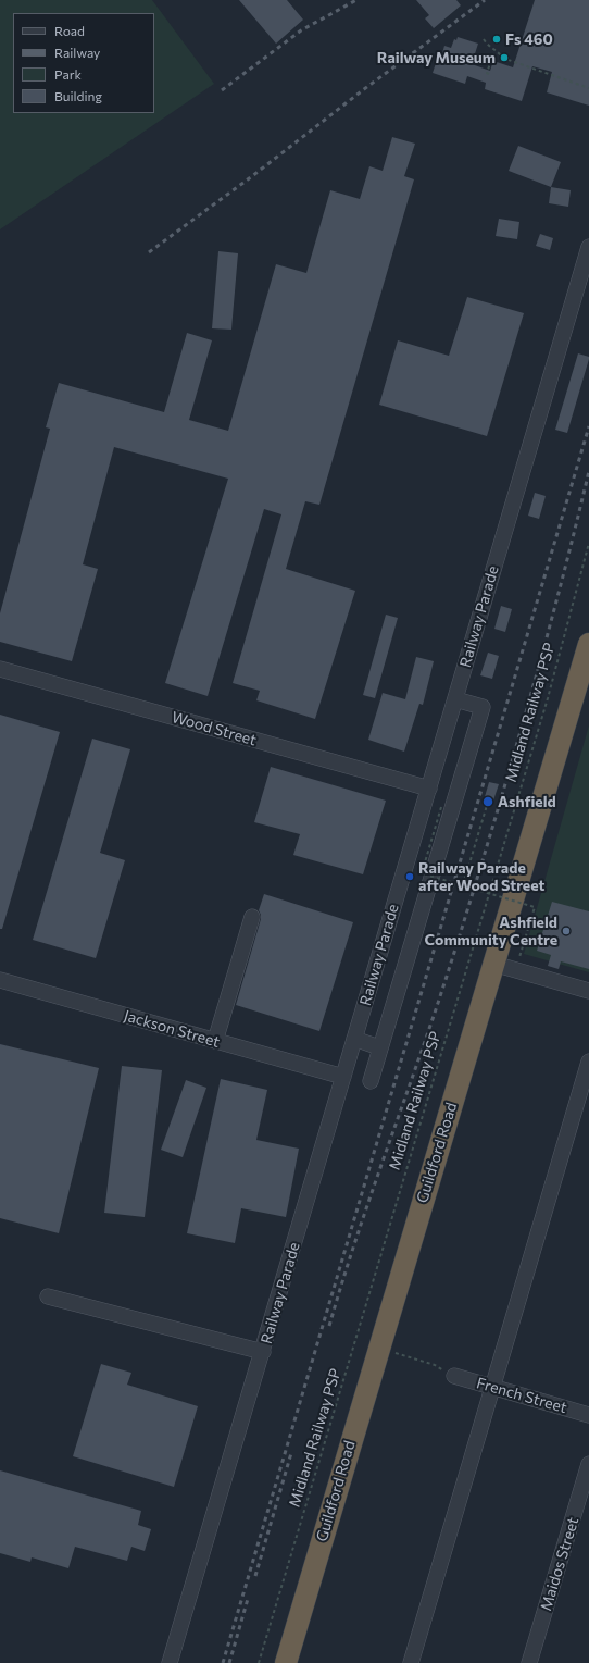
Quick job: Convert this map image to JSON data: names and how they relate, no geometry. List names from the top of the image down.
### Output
{
  "streets": {
    "highway": ["Guildford Road"],
    "street": [
      "Railway Parade",
      "Wood Street",
      "Jackson Street",
      "French Street",
      "Maidos Street"
    ],
    "path": ["Midland Railway PSP"]
  },
  "crossings": [
    ["Railway Parade", "Wood Street"],
    ["Railway Parade", "Jackson Street"]
  ],
  "places": [
    "Fs 460",
    "Railway Museum",
    "Ashfield",
    "Railway Parade after Wood Street",
    "Ashfield Community Centre"
  ],
  "legend": [
    "Road",
    "Railway",
    "Park",
    "Building"
  ]
}
